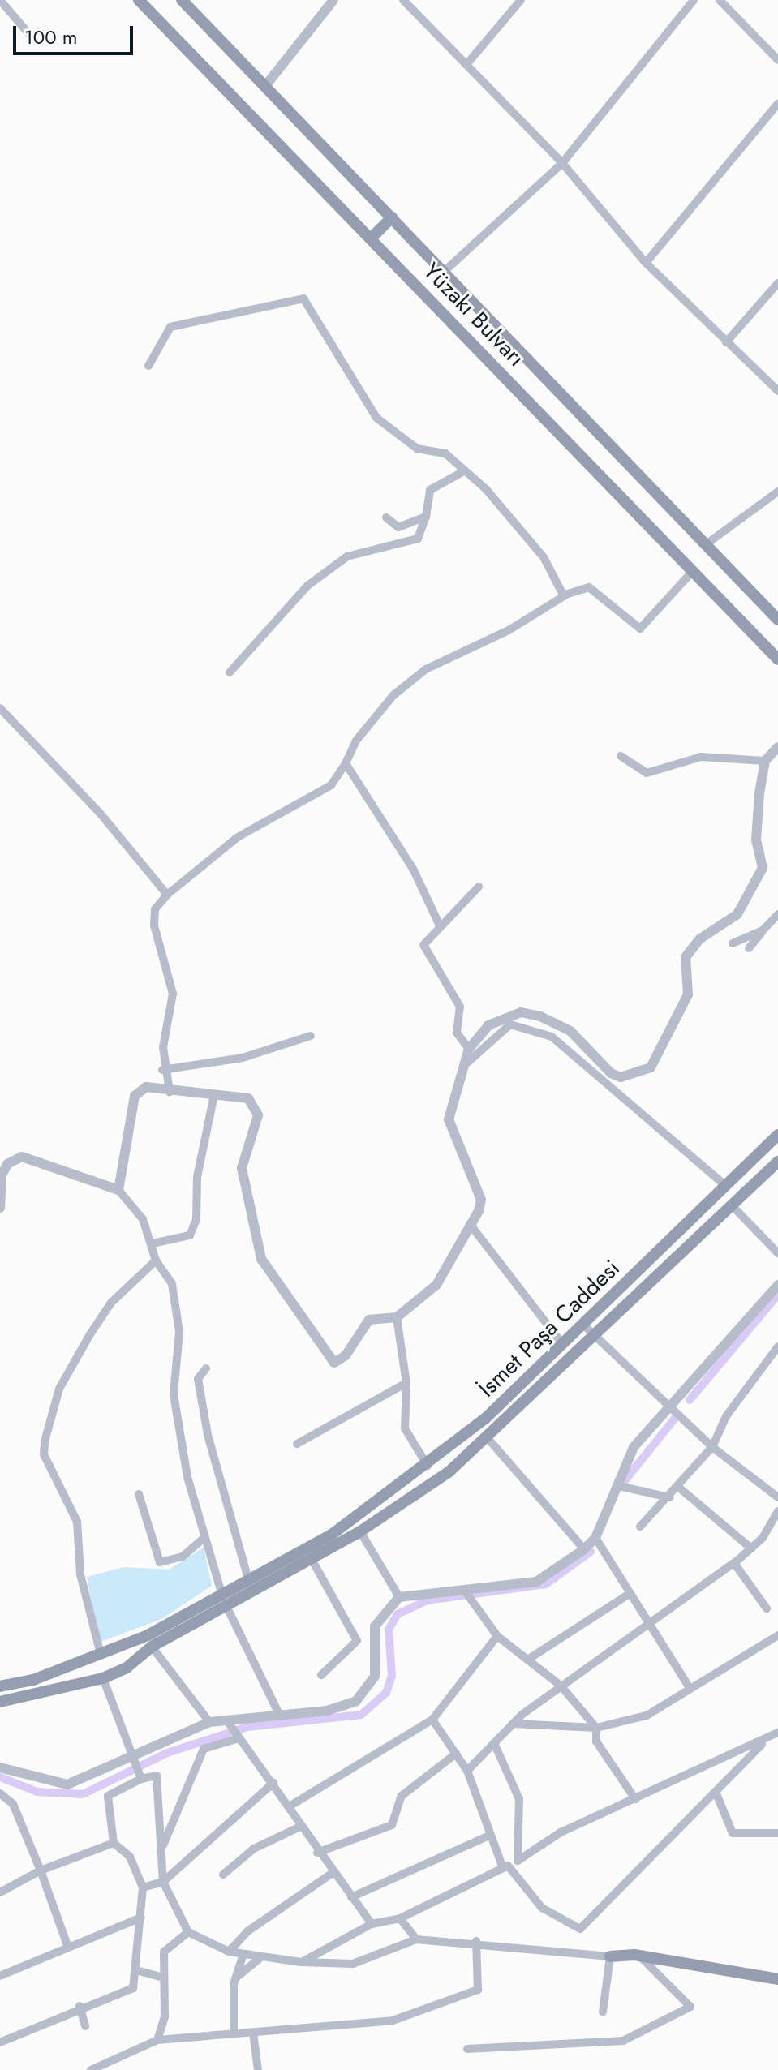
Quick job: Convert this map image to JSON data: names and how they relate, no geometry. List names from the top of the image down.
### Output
{
  "streets": {
    "main road": ["Yüzakı Bulvarı", "İsmet Paşa Caddesi"]
  },
  "scale_bar": "100 m"
}
